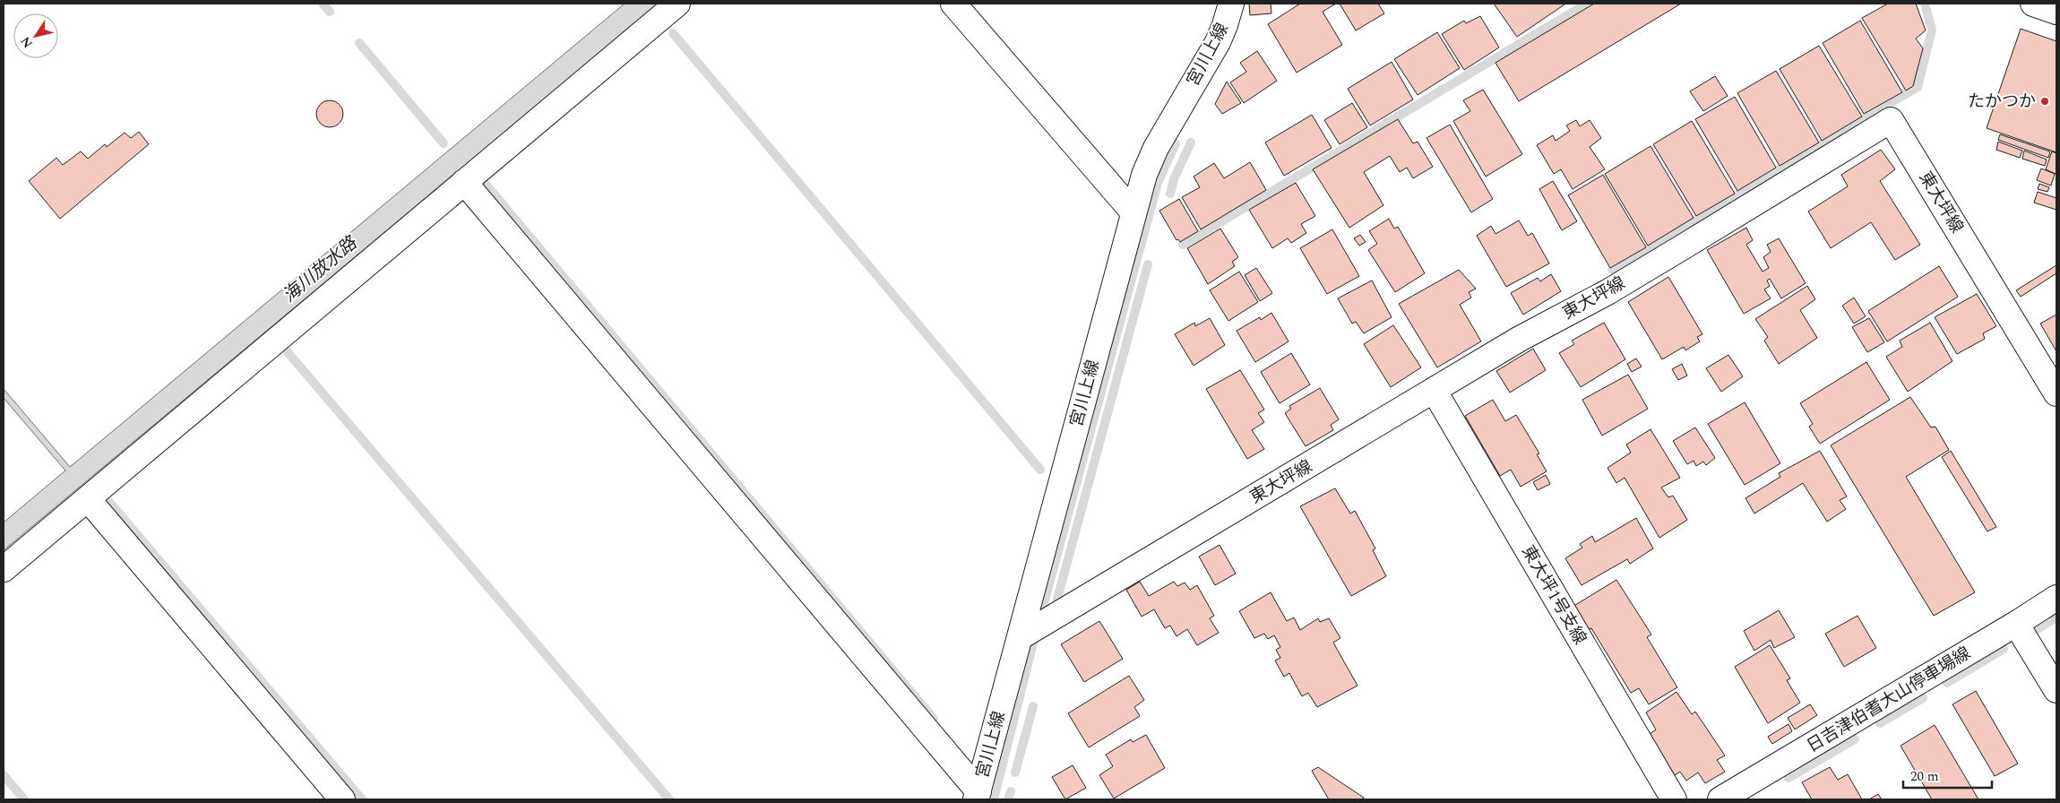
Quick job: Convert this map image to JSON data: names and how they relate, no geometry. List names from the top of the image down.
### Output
{
  "streets": {
    "main road": [
      "宮川上線",
      "東大坪線",
      "東大坪1号支線",
      "日吉津伯耆大山停車場線"
    ]
  },
  "crossings": [
    ["宮川上線", "東大坪線"],
    ["東大坪線", "東大坪1号支線"]
  ],
  "water": ["海川放水路"],
  "places": ["たかつか"],
  "scale_bar": "20 m",
  "north": "bottom left"
}
